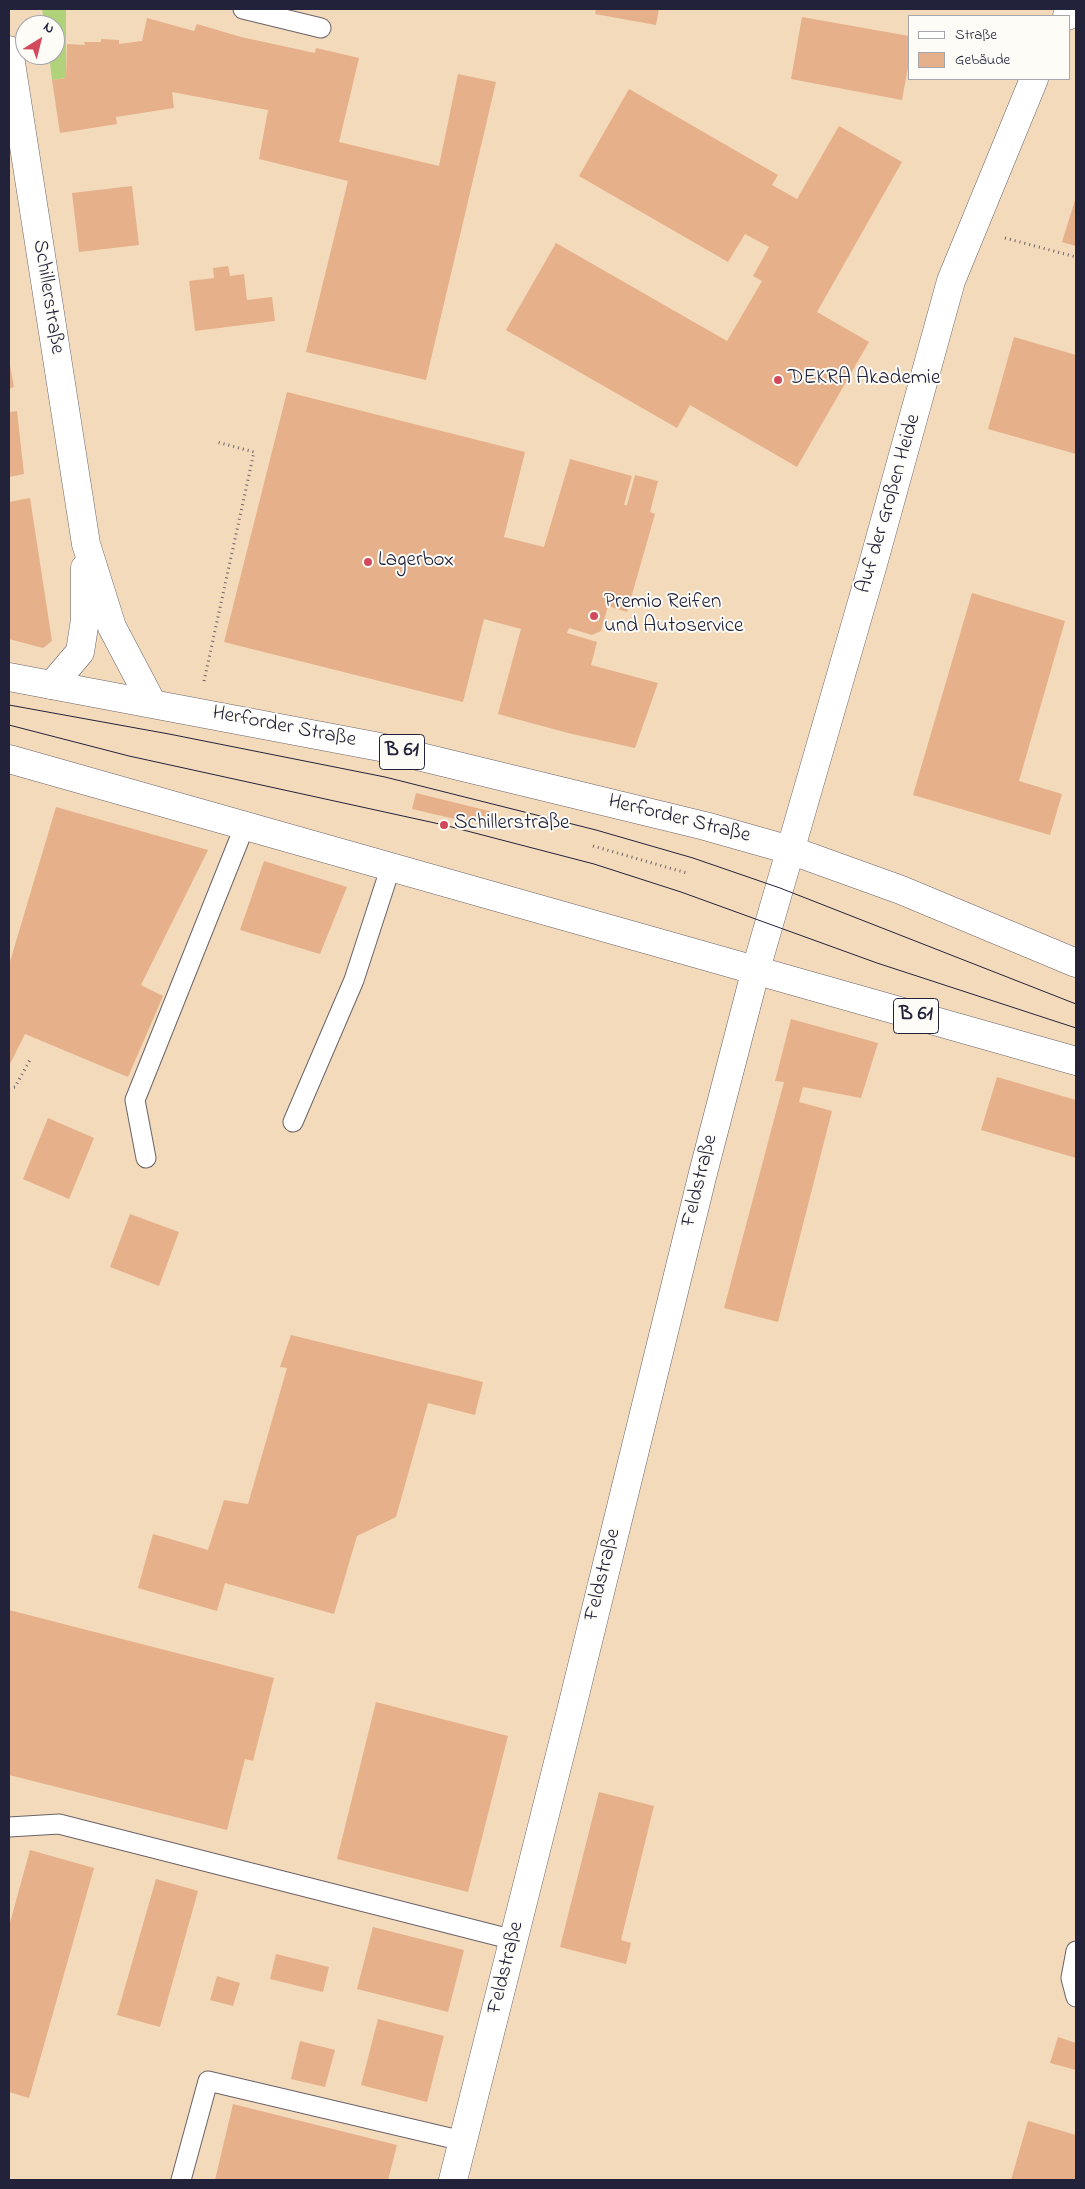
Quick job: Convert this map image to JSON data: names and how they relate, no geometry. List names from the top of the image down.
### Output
{
  "streets": {
    "street": [
      "Schillerstraße",
      "Auf der Großen Heide",
      "Herforder Straße",
      "B 61",
      "Feldstraße"
    ]
  },
  "crossings": [
    ["Schillerstraße", "Herforder Straße"],
    ["Auf der Großen Heide", "Herforder Straße"],
    ["B 61", "Feldstraße"]
  ],
  "places": [
    "DEKRA Akademie",
    "Lagerbox",
    "Premio Reifen und Autoservice",
    "Schillerstraße"
  ],
  "legend": ["Straße", "Gebäude"],
  "north": "top right"
}
